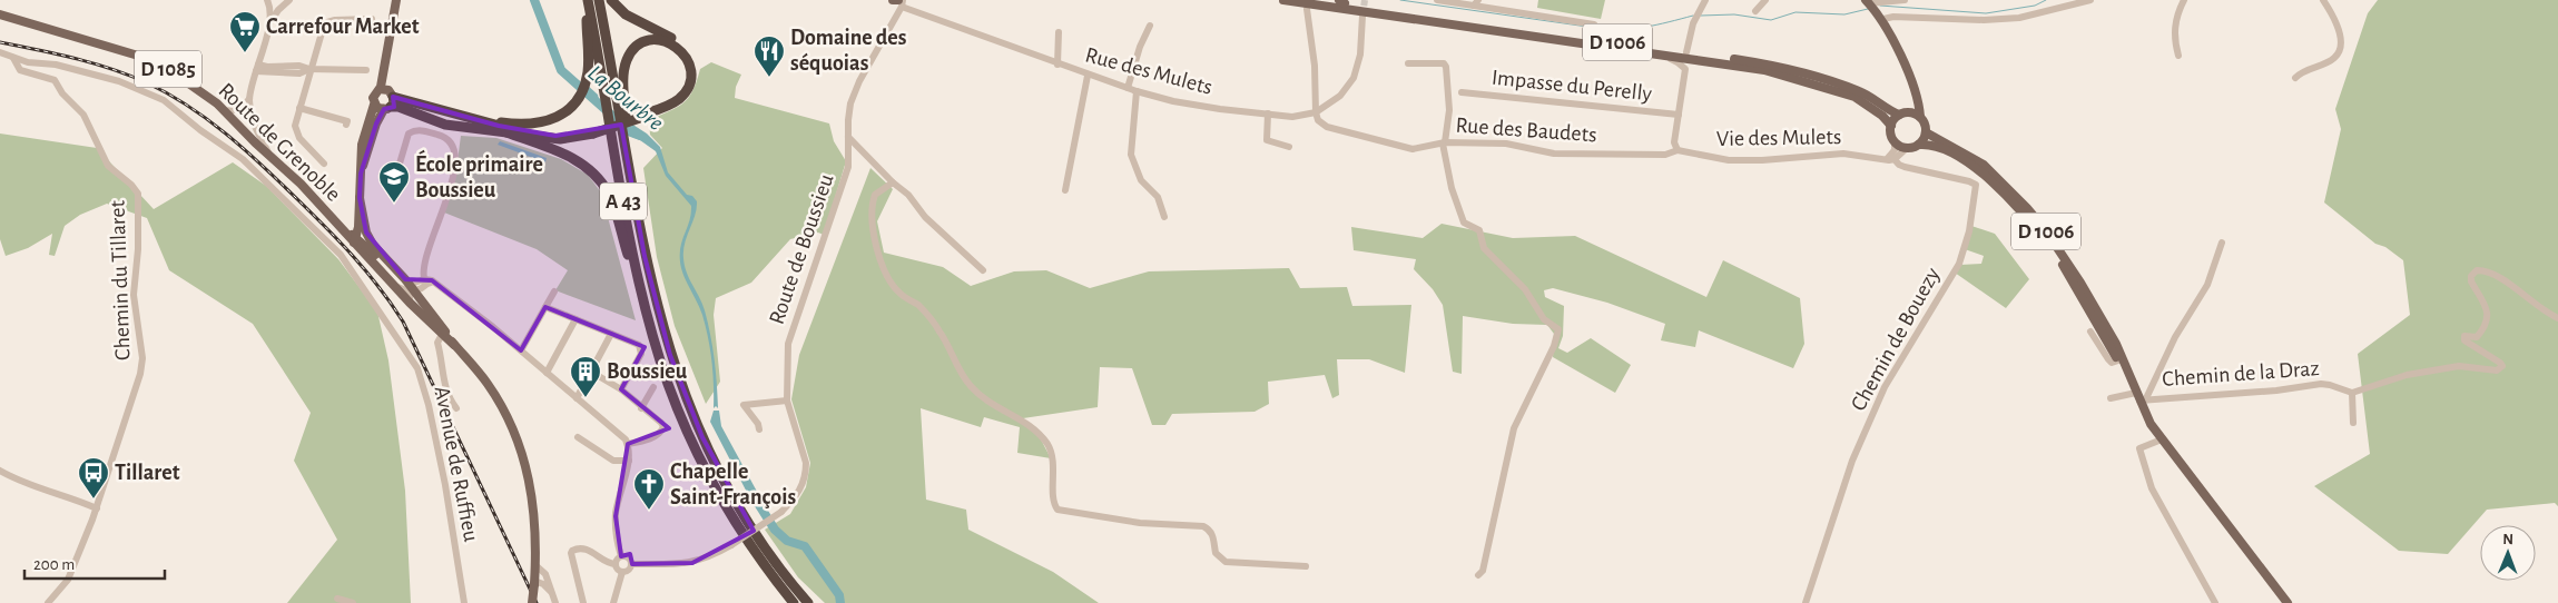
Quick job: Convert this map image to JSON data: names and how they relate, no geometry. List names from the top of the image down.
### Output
{
  "streets": {
    "highway": ["A 43"],
    "main road": ["D 1006", "D 1085", "Route de Grenoble"],
    "street": [
      "Rue des Mulets",
      "Impasse du Perelly",
      "Rue des Baudets",
      "Vie des Mulets",
      "Route de Boussieu",
      "Chemin du Tillaret",
      "Chemin de Bouezy",
      "Chemin de la Draz",
      "Avenue de Ruffieu"
    ]
  },
  "crossings": [
    ["D 1006", "Chemin de la Draz"],
    ["D 1085", "Route de Grenoble"],
    ["Rue des Mulets", "Rue des Baudets"],
    ["Rue des Mulets", "Route de Boussieu"],
    ["Rue des Baudets", "Vie des Mulets"],
    ["Vie des Mulets", "Chemin de Bouezy"],
    ["Chemin du Tillaret", "Avenue de Ruffieu"]
  ],
  "water": ["La Bourbre"],
  "places": {
    "supermarket": ["Carrefour Market"],
    "restaurant": ["Domaine des séquoias"],
    "school or university": ["École primaire Boussieu"],
    "building": ["Boussieu"],
    "bus stop": ["Tillaret"],
    "church": ["Chapelle Saint-François"]
  },
  "scale_bar": "200 m",
  "north": "top"
}
